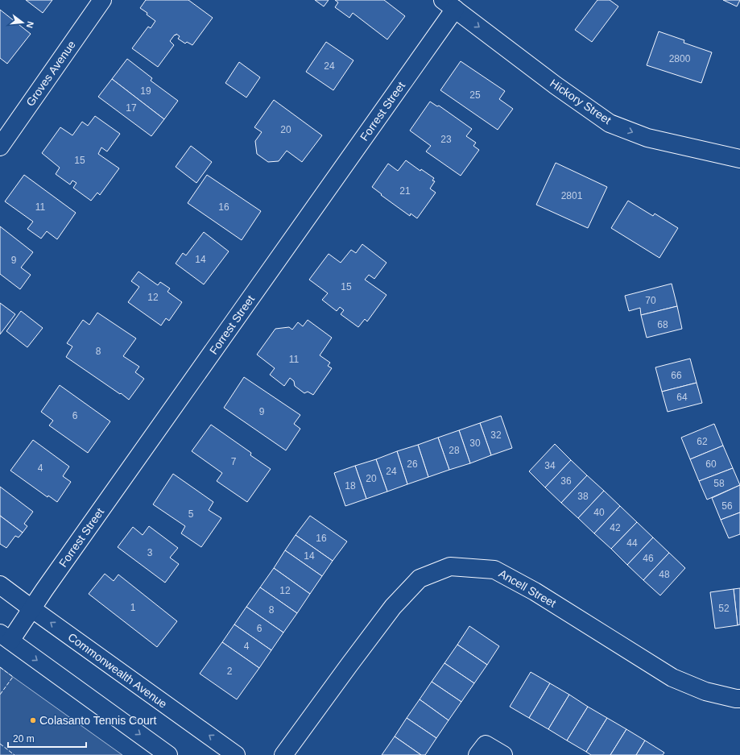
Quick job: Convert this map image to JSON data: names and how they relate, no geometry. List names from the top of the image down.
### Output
{
  "streets": {
    "street": [
      "Groves Avenue",
      "Hickory Street",
      "Forrest Street",
      "Ancell Street",
      "Commonwealth Avenue"
    ]
  },
  "crossings": [
    ["Hickory Street", "Forrest Street"],
    ["Forrest Street", "Commonwealth Avenue"]
  ],
  "one_way": ["Hickory Street"],
  "places": ["Colasanto Tennis Court"],
  "house_numbers": [
    "2800",
    "24",
    "19",
    "25",
    "17",
    "20",
    "23",
    "15",
    "21",
    "2801",
    "11",
    "16",
    "14",
    "9",
    "15",
    "12",
    "70",
    "68",
    "8",
    "11",
    "66",
    "64",
    "9",
    "6",
    "32",
    "62",
    "30",
    "28",
    "7",
    "26",
    "60",
    "34",
    "4",
    "24",
    "20",
    "36",
    "58",
    "18",
    "38",
    "56",
    "40",
    "5",
    "42",
    "16",
    "44",
    "3",
    "14",
    "46",
    "48",
    "12",
    "1",
    "52",
    "8",
    "6",
    "4",
    "2"
  ],
  "scale_bar": "20 m",
  "north": "right"
}
